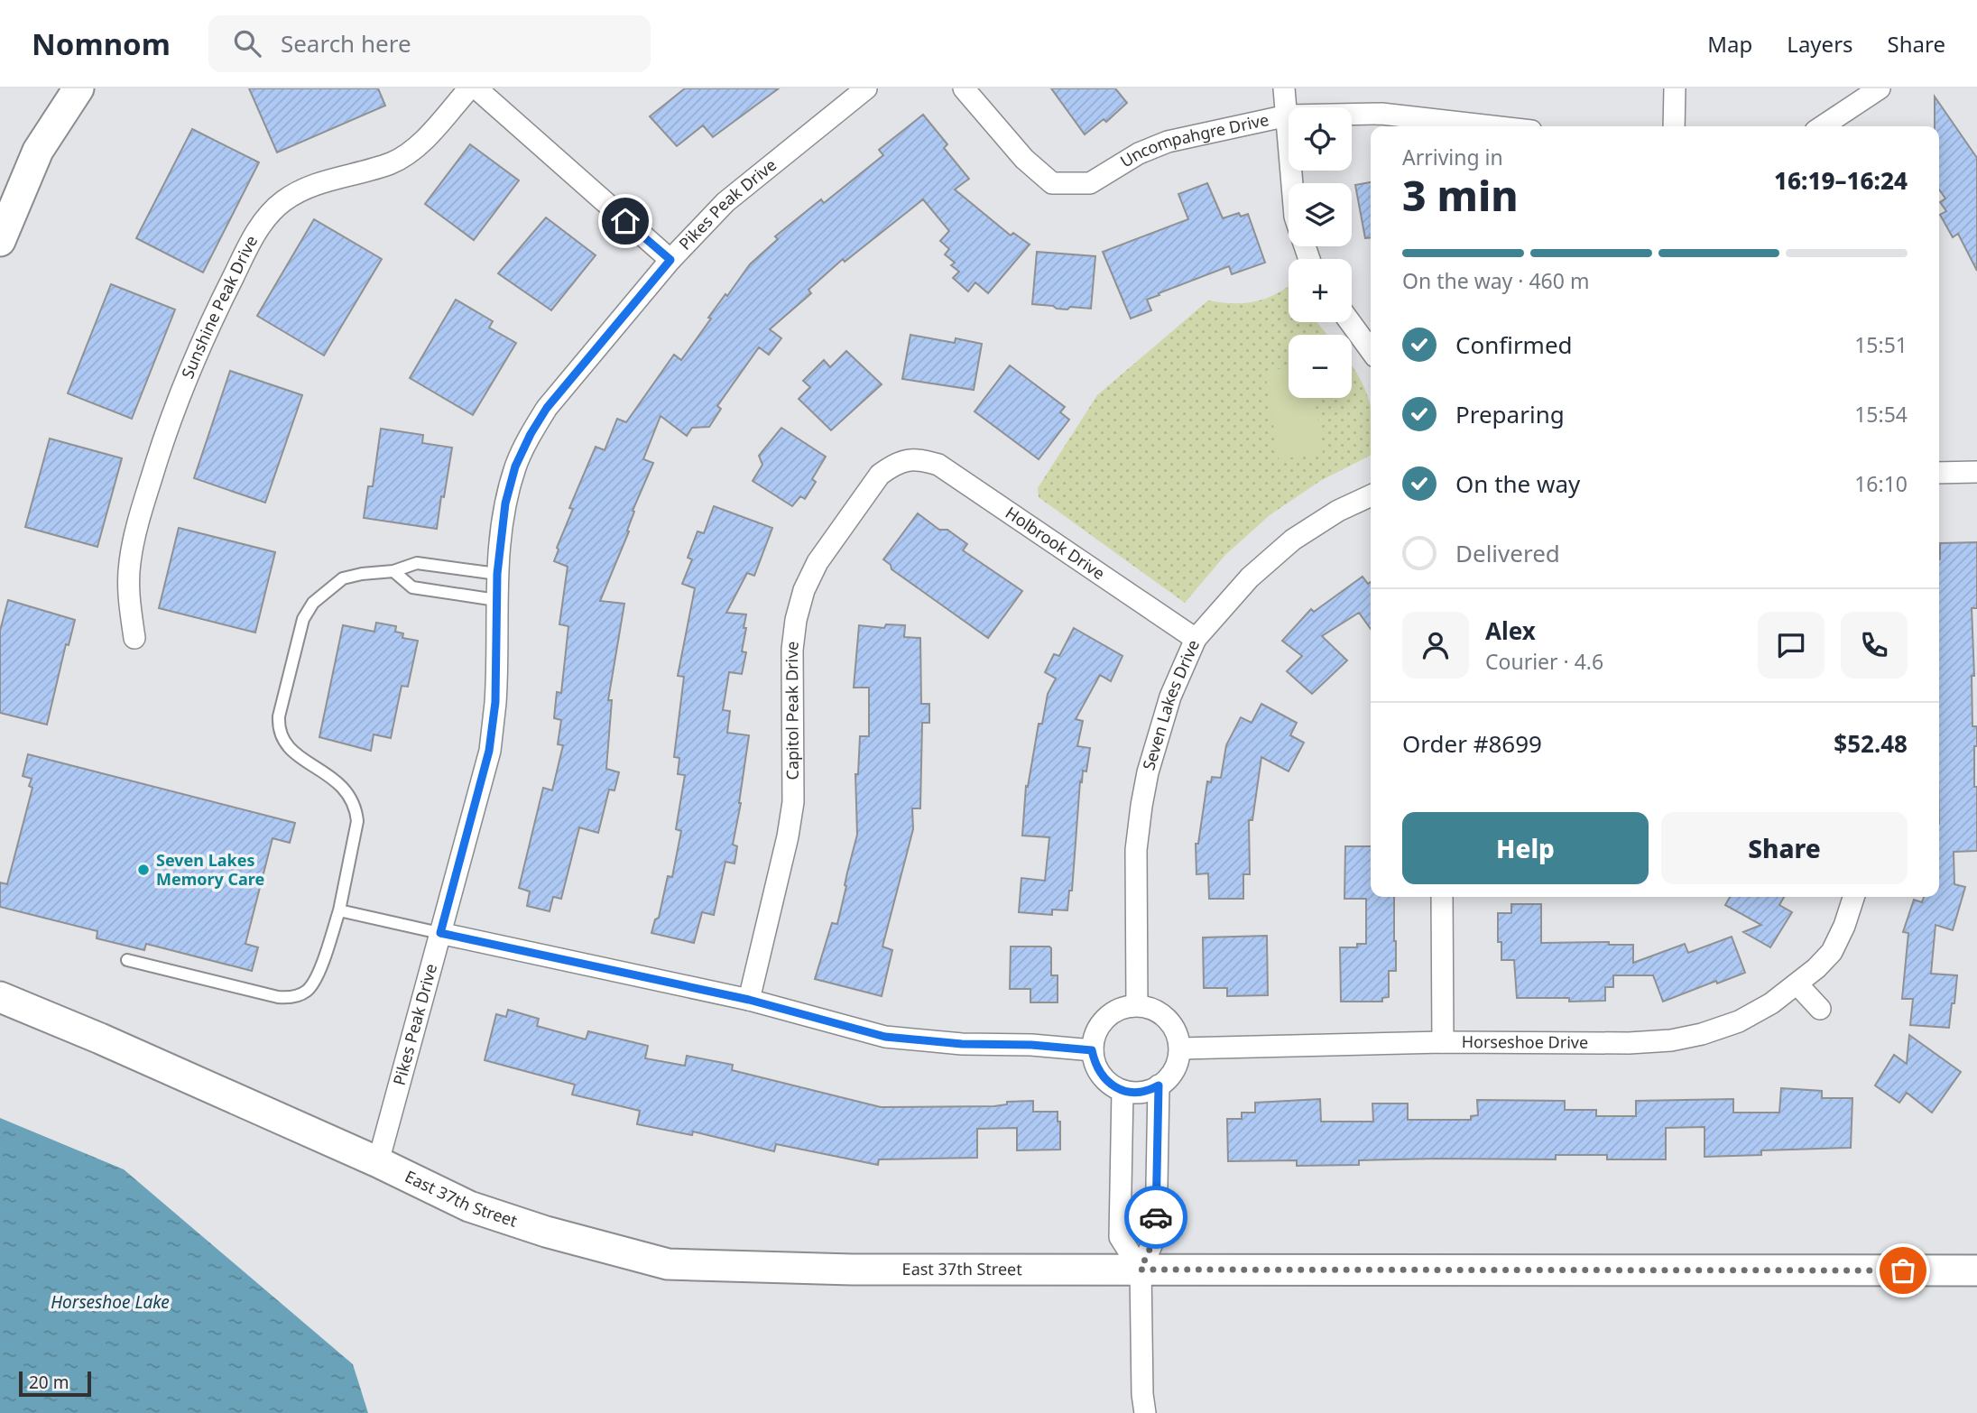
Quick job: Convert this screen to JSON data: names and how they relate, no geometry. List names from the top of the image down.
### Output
{
  "streets": {
    "main road": ["East 37th Street"],
    "street": [
      "Uncompahgre Drive",
      "Pikes Peak Drive",
      "Sunshine Peak Drive",
      "Holbrook Drive",
      "Seven Lakes Drive",
      "Capitol Peak Drive",
      "Horseshoe Drive"
    ]
  },
  "crossings": [
    ["Pikes Peak Drive", "East 37th Street"],
    ["Holbrook Drive", "Seven Lakes Drive"],
    ["Holbrook Drive", "Capitol Peak Drive"],
    ["Seven Lakes Drive", "Horseshoe Drive"]
  ],
  "water": ["Horseshoe Lake"],
  "places": ["Seven Lakes Memory Care"],
  "scale_bar": "20 m",
  "page": {
    "header": "Nomnom",
    "search": "Search here",
    "nav": ["Map", "Layers", "Share"],
    "map_buttons": ["+", "−"],
    "heading": ["3 min", "Arriving in", "16:19–16:24"],
    "panel": [
      "Alex",
      "Courier · 4.6",
      "Order #8699",
      "$52.48"
    ],
    "bar": "On the way · 460 m",
    "list": [
      ["Confirmed", "15:51"],
      ["Preparing", "15:54"],
      ["On the way", "16:10"],
      "Delivered"
    ],
    "buttons": ["Help", "Share"],
    "scale": "20 m"
  }
}
